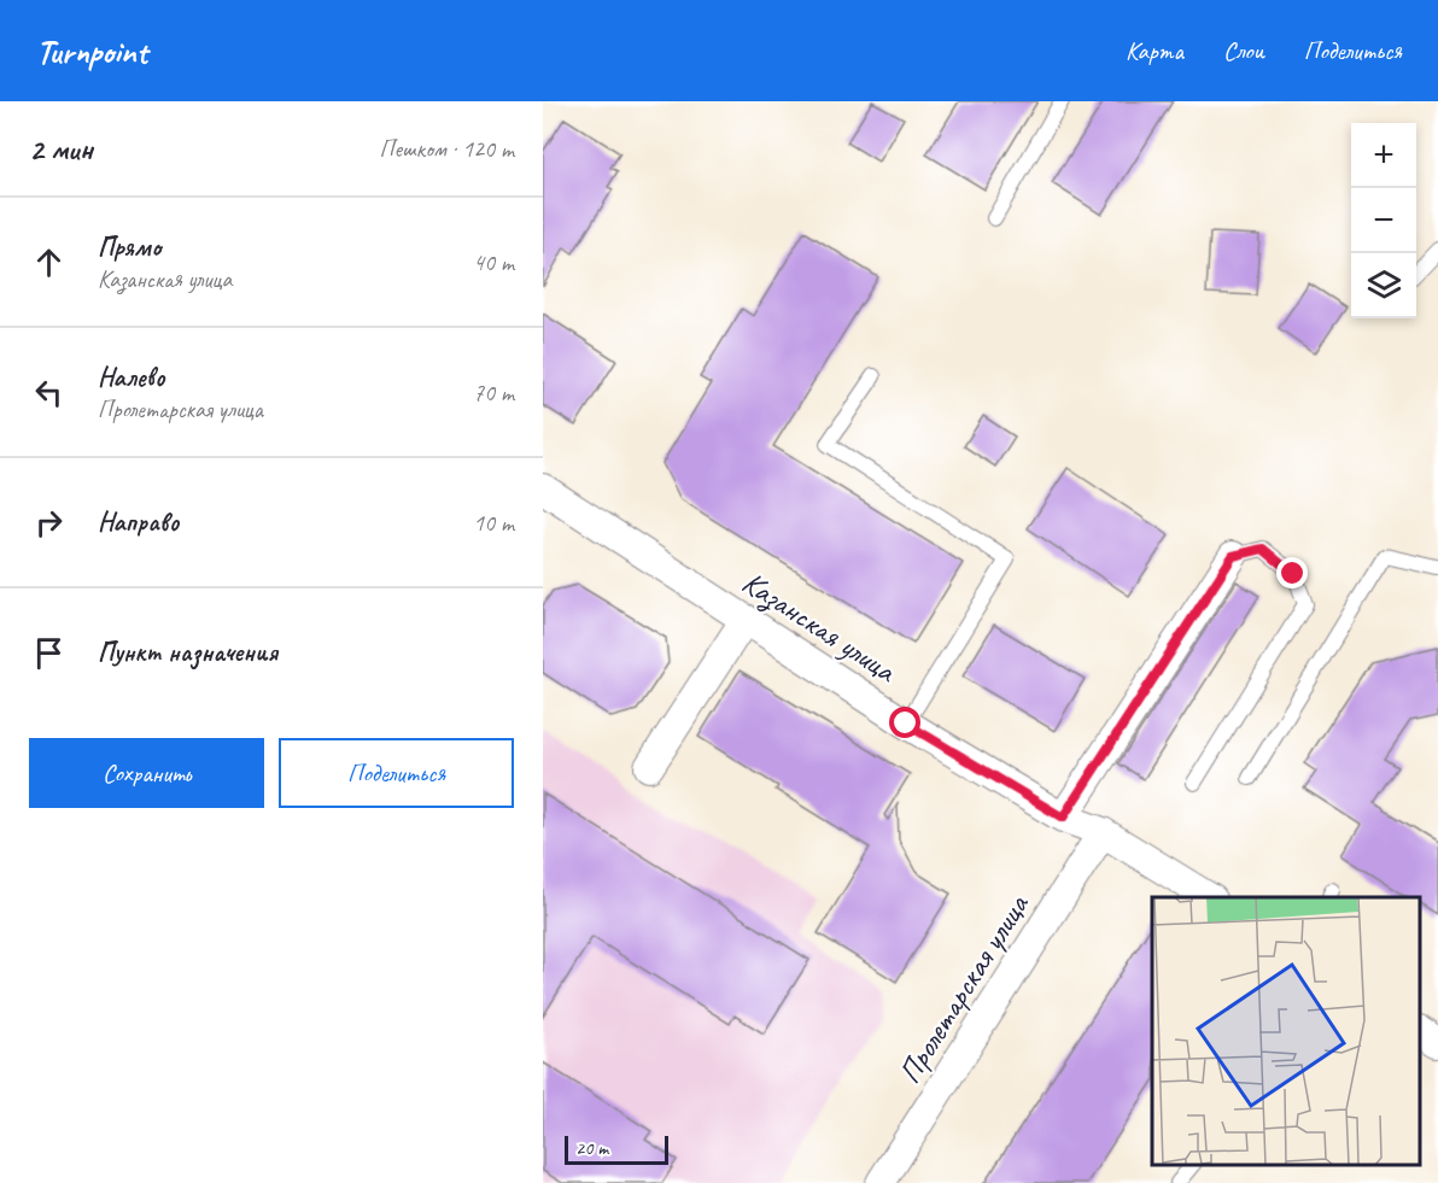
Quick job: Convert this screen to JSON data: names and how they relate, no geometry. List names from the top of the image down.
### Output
{
  "streets": {
    "street": ["Казанская улица", "Пролетарская улица"]
  },
  "crossings": [
    ["Казанская улица", "Пролетарская улица"]
  ],
  "scale_bar": "20 m",
  "page": {
    "header": "Turnpoint",
    "nav": ["Карта", "Слои", "Поделиться"],
    "heading": ["2 мин", "Пешком · 120 m"],
    "map_buttons": ["+", "−"],
    "list": [
      ["Прямо", "Казанская улица", "40 m"],
      ["Налево", "Пролетарская улица", "70 m"],
      ["Направо", "10 m"],
      "Пункт назначения"
    ],
    "buttons": ["Сохранить", "Поделиться"],
    "scale": "20 m"
  }
}
